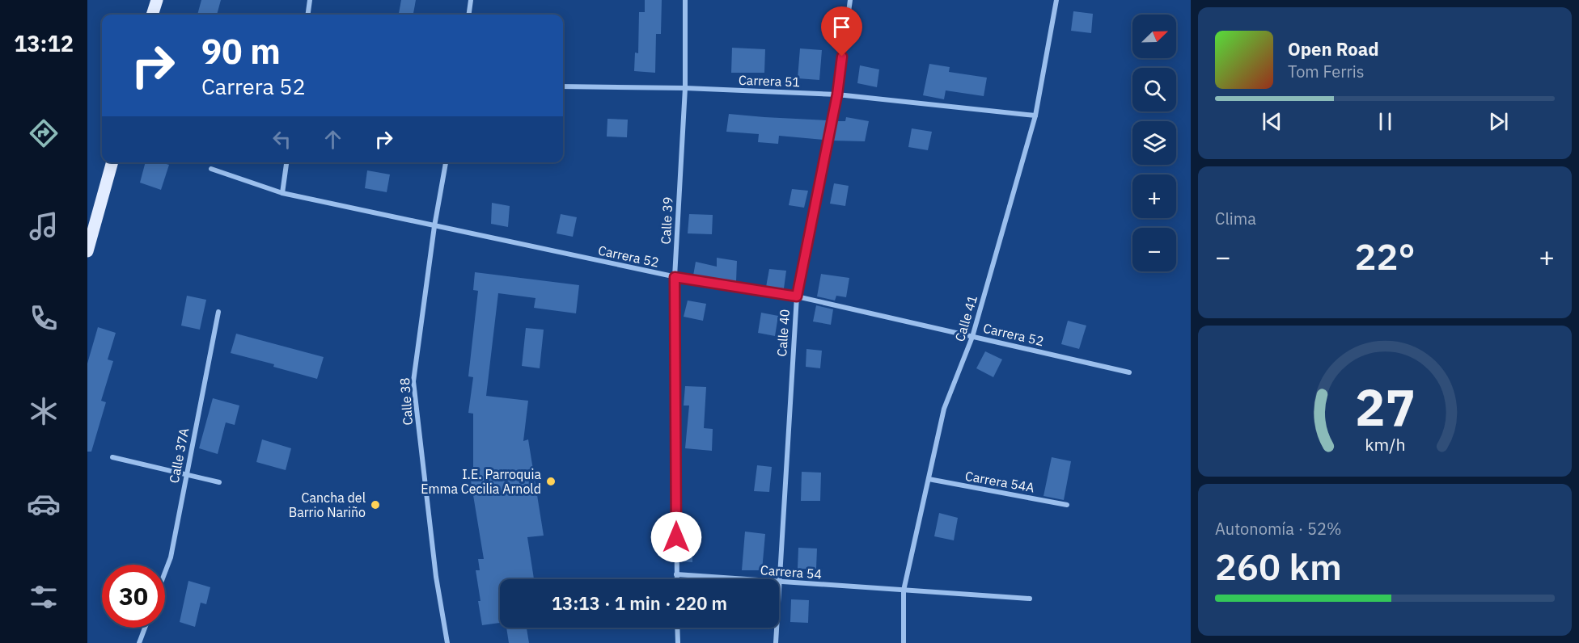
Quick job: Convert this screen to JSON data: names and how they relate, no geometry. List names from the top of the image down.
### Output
{
  "streets": {
    "street": [
      "Carrera 51",
      "Calle 39",
      "Carrera 52",
      "Calle 41",
      "Calle 40",
      "Calle 38",
      "Calle 37A",
      "Carrera 54A",
      "Carrera 54"
    ]
  },
  "crossings": [
    ["Carrera 51", "Calle 39"],
    ["Carrera 51", "Calle 41"],
    ["Carrera 51", "Calle 40"],
    ["Calle 39", "Carrera 52"],
    ["Calle 39", "Carrera 54"],
    ["Carrera 52", "Calle 41"],
    ["Carrera 52", "Calle 40"],
    ["Carrera 52", "Calle 38"],
    ["Calle 41", "Carrera 54A"],
    ["Calle 41", "Carrera 54"]
  ],
  "places": ["I.E. Parroquia Emma Cecilia Arnold", "Cancha del Barrio Nariño"],
  "north": "top right",
  "page": {
    "tabs": "13:12",
    "map_buttons": ["+", "−"],
    "turn": ["90 m", "Carrera 52"],
    "song": ["Open Road", "Tom Ferris"],
    "tile": [
      "Clima",
      ["Autonomía · 52%", "260 km"]
    ],
    "heat": ["−", "22°", "+"],
    "limit": "30",
    "trip": "13:13 · 1 min · 220 m",
    "gauge": ["27", "km/h"]
  }
}
